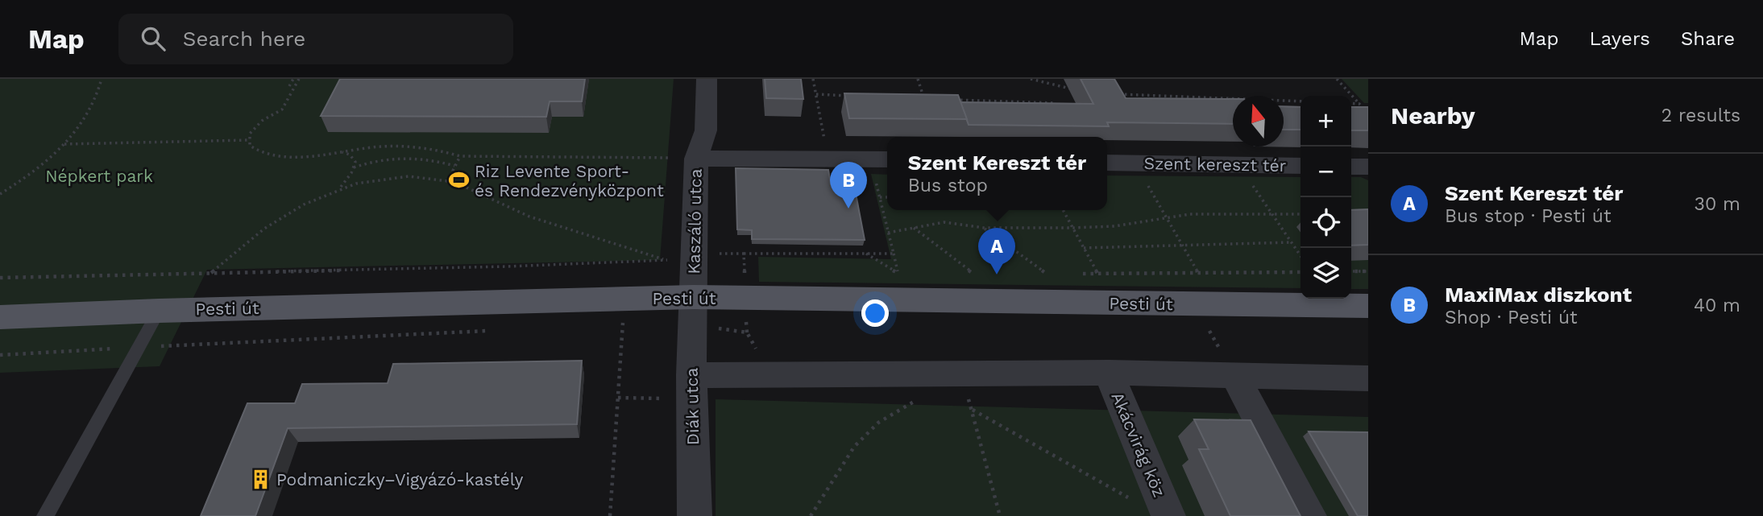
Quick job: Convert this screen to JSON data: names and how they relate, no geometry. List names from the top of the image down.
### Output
{
  "streets": {
    "main road": ["Pesti út"],
    "street": [
      "Szent kereszt tér",
      "Kaszáló utca",
      "Diák utca",
      "Akácvirág köz"
    ]
  },
  "crossings": [
    ["Kaszáló utca", "Pesti út"],
    ["Kaszáló utca", "Diák utca"],
    ["Pesti út", "Diák utca"]
  ],
  "parks": ["Népkert park"],
  "places": {
    "sports": ["Riz Levente Sport- és Rendezvényközpont"],
    "building": ["Podmaniczky–Vigyázó-kastély"]
  },
  "north": "top",
  "page": {
    "header": "Map",
    "search": "Search here",
    "nav": ["Map", "Layers", "Share"],
    "heading": ["Nearby", "2 results"],
    "map_buttons": ["+", "−"],
    "popup": ["Szent Kereszt tér", "Bus stop"],
    "list": [
      {
        "mark": "A",
        "name": "Szent Kereszt tér",
        "note": "Bus stop · Pesti út",
        "value": "30 m"
      },
      {
        "mark": "B",
        "name": "MaxiMax diszkont",
        "note": "Shop · Pesti út",
        "value": "40 m"
      }
    ],
    "pins": ["B", "A"]
  }
}
